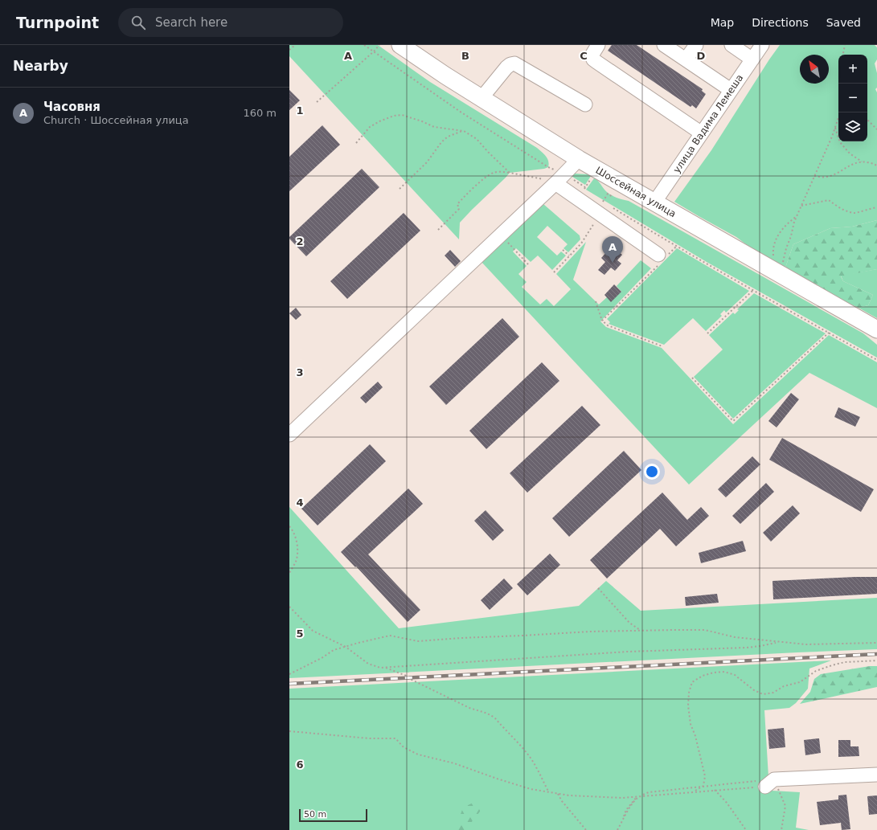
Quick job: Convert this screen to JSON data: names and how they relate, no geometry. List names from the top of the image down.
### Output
{
  "streets": {
    "main road": ["Шоссейная улица"],
    "street": ["улица Вадима Лемеша"]
  },
  "crossings": [
    ["улица Вадима Лемеша", "Шоссейная улица"]
  ],
  "scale_bar": "50 m",
  "north": "top left",
  "page": {
    "header": "Turnpoint",
    "search": "Search here",
    "nav": ["Map", "Directions", "Saved"],
    "heading": "Nearby",
    "map_buttons": ["+", "−"],
    "list": [
      {
        "mark": "A",
        "name": "Часовня",
        "note": "Church · Шоссейная улица",
        "value": "160 m"
      }
    ],
    "pins": "A",
    "scale": "50 m"
  },
  "grid": {
    "columns": [
      "A",
      "B",
      "C",
      "D"
    ],
    "rows": [
      "1",
      "2",
      "3",
      "4",
      "5",
      "6"
    ]
  }
}
